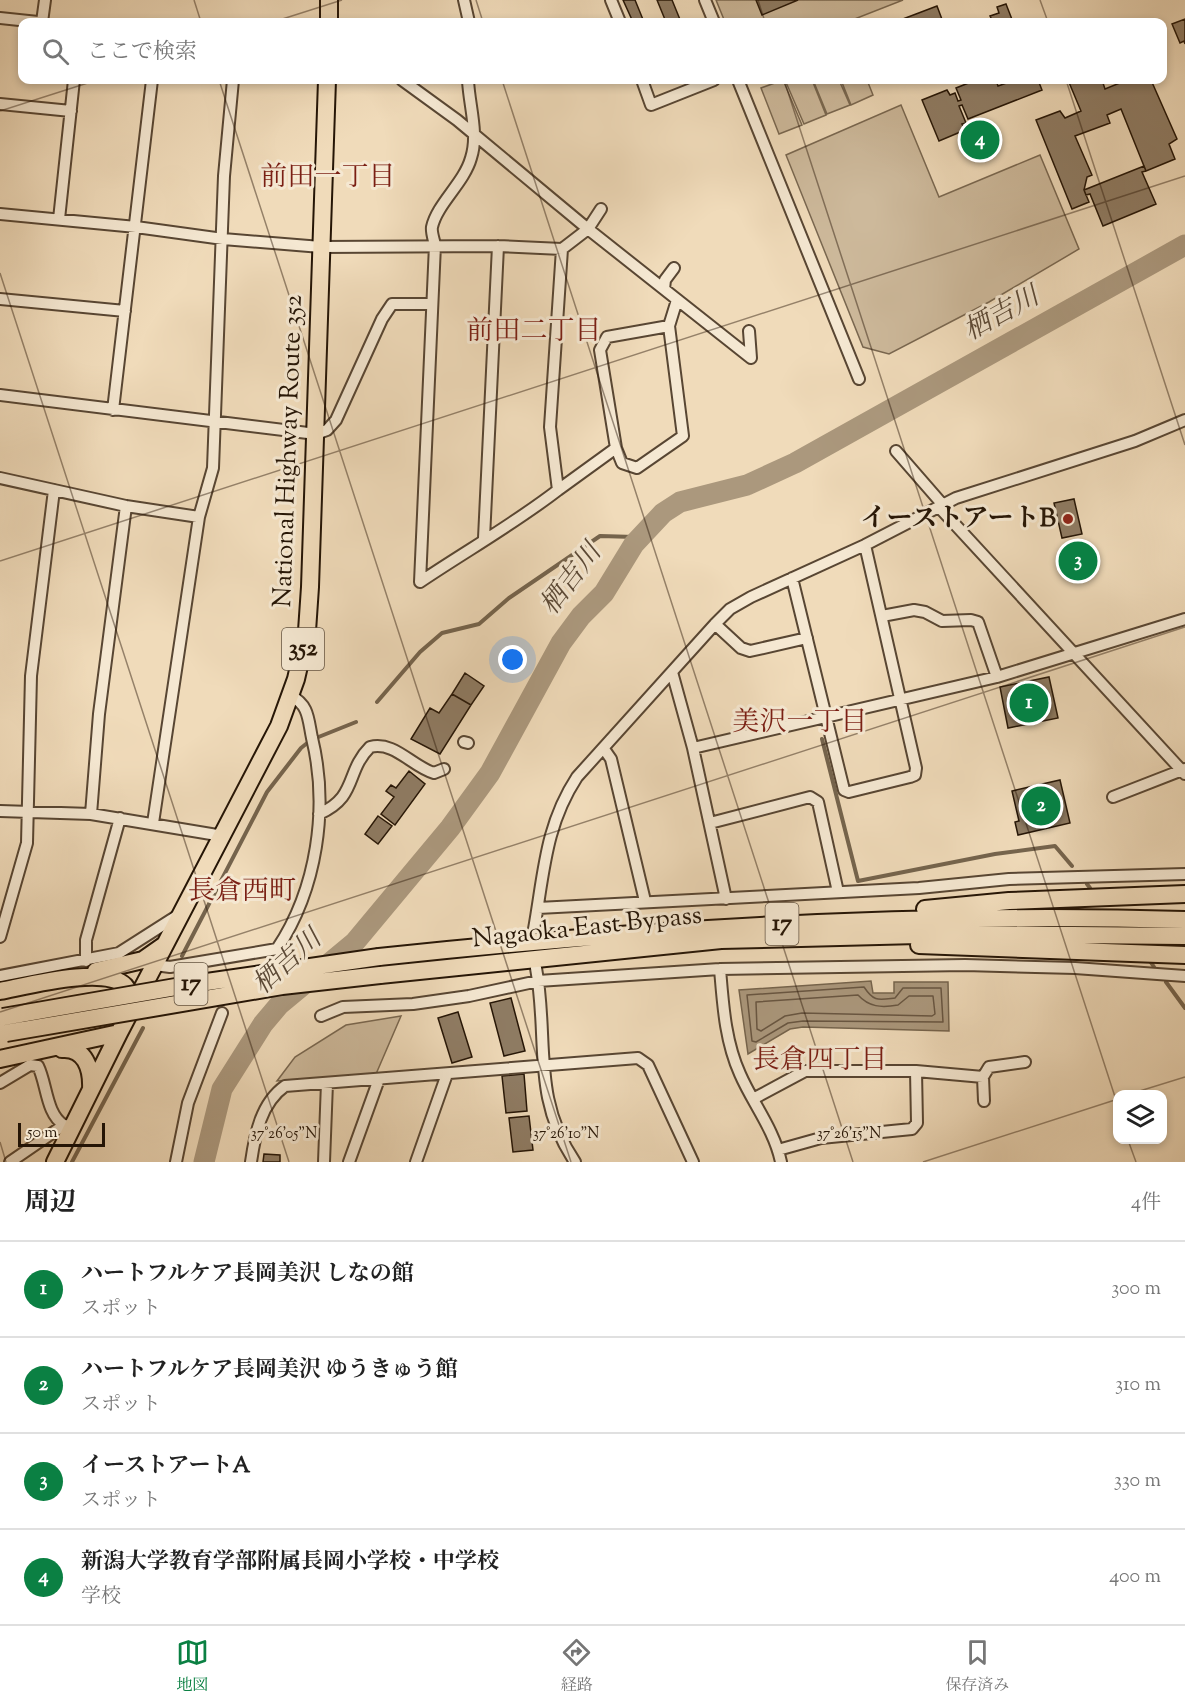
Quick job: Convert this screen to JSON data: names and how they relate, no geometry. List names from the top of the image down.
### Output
{
  "streets": {
    "highway": [
      "National Highway Route 352",
      "352",
      "17",
      "Nagaoka East Bypass"
    ]
  },
  "crossings": [
    ["17", "Nagaoka East Bypass"]
  ],
  "districts": [
    "前田一丁目",
    "前田二丁目",
    "美沢一丁目",
    "長倉西町",
    "長倉四丁目"
  ],
  "water": ["栖吉川"],
  "places": ["イーストアートB"],
  "scale_bar": "50 m",
  "page": {
    "search": "ここで検索",
    "pins": [
      "4",
      "3",
      "1",
      "2"
    ],
    "scale": "50 m",
    "heading": ["周辺", "4件"],
    "list": [
      {
        "mark": "1",
        "name": "ハートフルケア長岡美沢 しなの館",
        "note": "スポット",
        "value": "300 m"
      },
      {
        "mark": "2",
        "name": "ハートフルケア長岡美沢 ゆうきゅう館",
        "note": "スポット",
        "value": "310 m"
      },
      {
        "mark": "3",
        "name": "イーストアートA",
        "note": "スポット",
        "value": "330 m"
      },
      {
        "mark": "4",
        "name": "新潟大学教育学部附属長岡小学校・中学校",
        "note": "学校",
        "value": "400 m"
      }
    ],
    "nav": ["地図", "経路", "保存済み"]
  },
  "coordinates": ["37°26'05\"N", "37°26'10\"N", "37°26'15\"N"]
}
